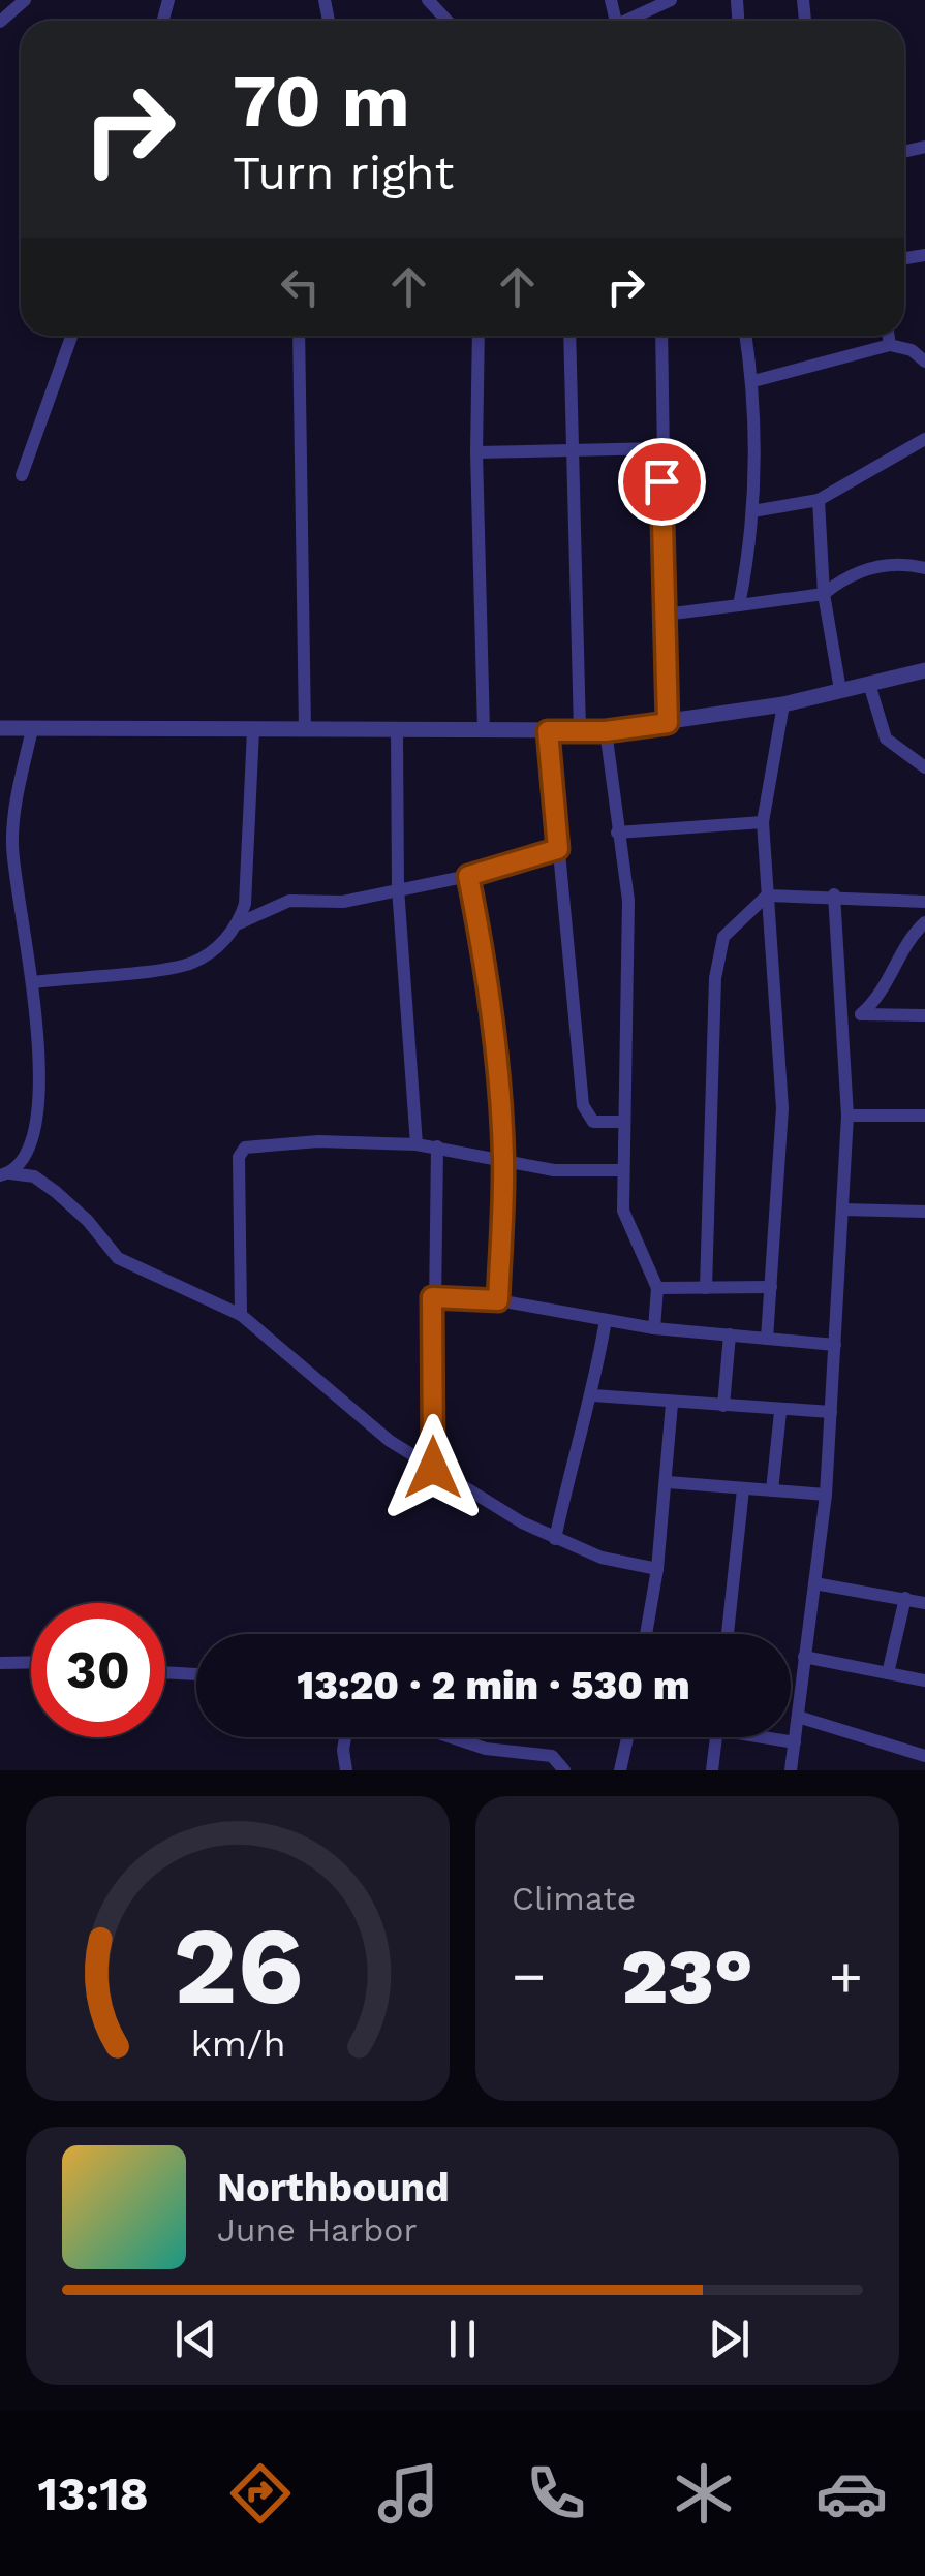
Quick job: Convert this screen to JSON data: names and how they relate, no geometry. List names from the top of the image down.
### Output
{
  "page": {
    "turn": ["70 m", "Turn right"],
    "limit": "30",
    "trip": "13:20 · 2 min · 530 m",
    "tile": "Climate",
    "heat": ["−", "23°", "+"],
    "song": ["Northbound", "June Harbor"],
    "tabs": "13:18",
    "gauge": ["26", "km/h"]
  }
}
